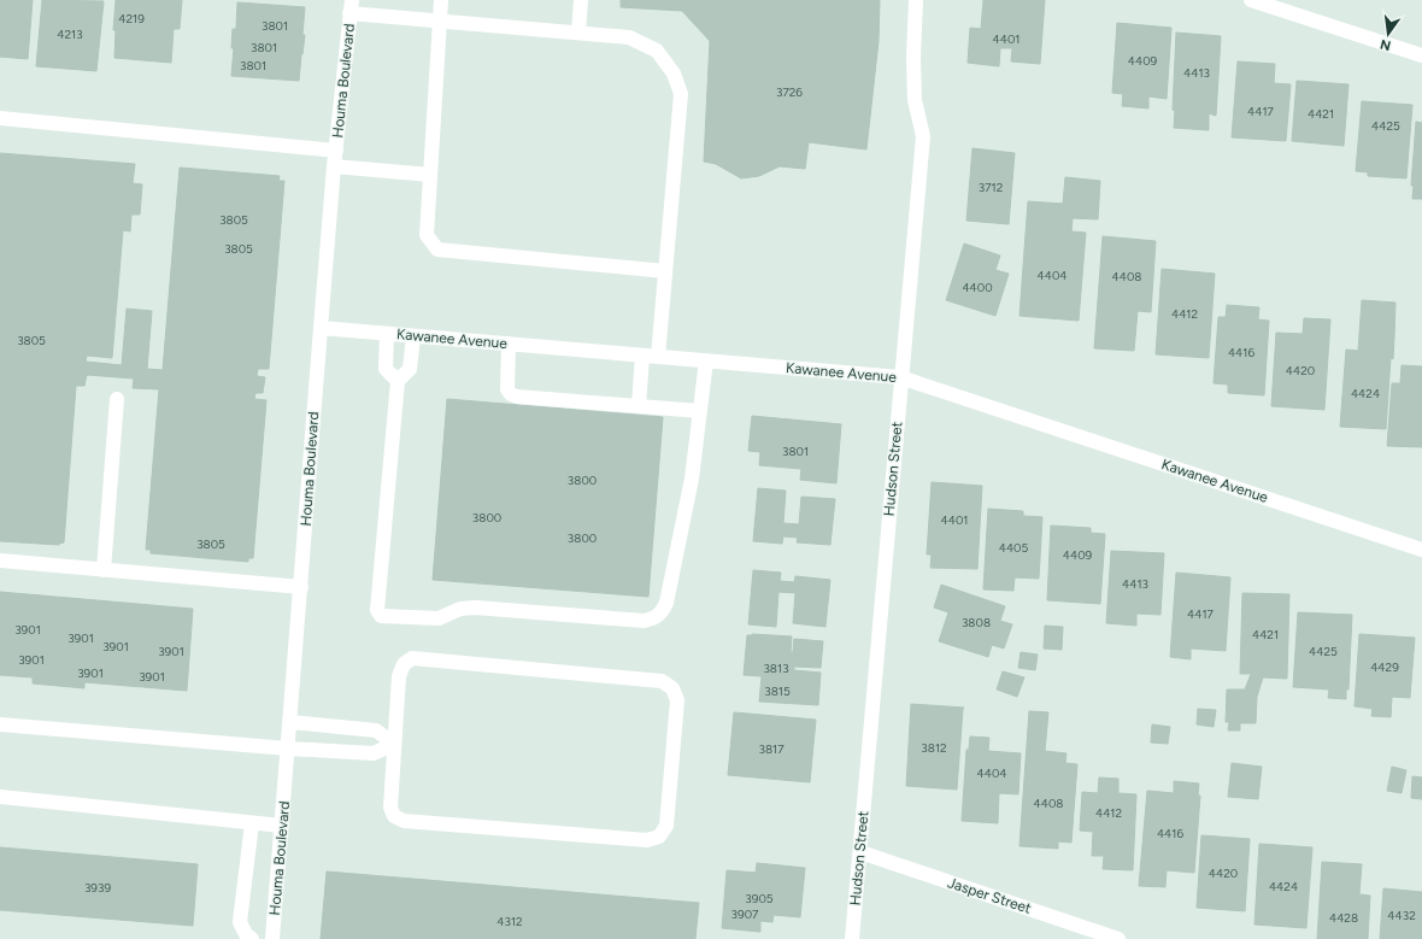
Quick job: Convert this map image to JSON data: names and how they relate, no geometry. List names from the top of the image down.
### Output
{
  "streets": {
    "street": [
      "Houma Boulevard",
      "Kawanee Avenue",
      "Hudson Street",
      "Jasper Street"
    ]
  },
  "crossings": [
    ["Houma Boulevard", "Kawanee Avenue"],
    ["Kawanee Avenue", "Hudson Street"],
    ["Hudson Street", "Jasper Street"]
  ],
  "house_numbers": [
    "4219",
    "3801",
    "4213",
    "4401",
    "3801",
    "4409",
    "3801",
    "4413",
    "3726",
    "4417",
    "4421",
    "4425",
    "3712",
    "3805",
    "3805",
    "4404",
    "4408",
    "4400",
    "4412",
    "3805",
    "4416",
    "4420",
    "4424",
    "3801",
    "3800",
    "3800",
    "4401",
    "3800",
    "3805",
    "4405",
    "4409",
    "4413",
    "4417",
    "3808",
    "3901",
    "4421",
    "3901",
    "3901",
    "3901",
    "4425",
    "3901",
    "4429",
    "3813",
    "3901",
    "3901",
    "3815",
    "3812",
    "3817",
    "4404",
    "4408",
    "4412",
    "4416",
    "4420",
    "4424",
    "3939",
    "3905",
    "3907",
    "4432",
    "4428",
    "4312"
  ],
  "north": "bottom"
}
